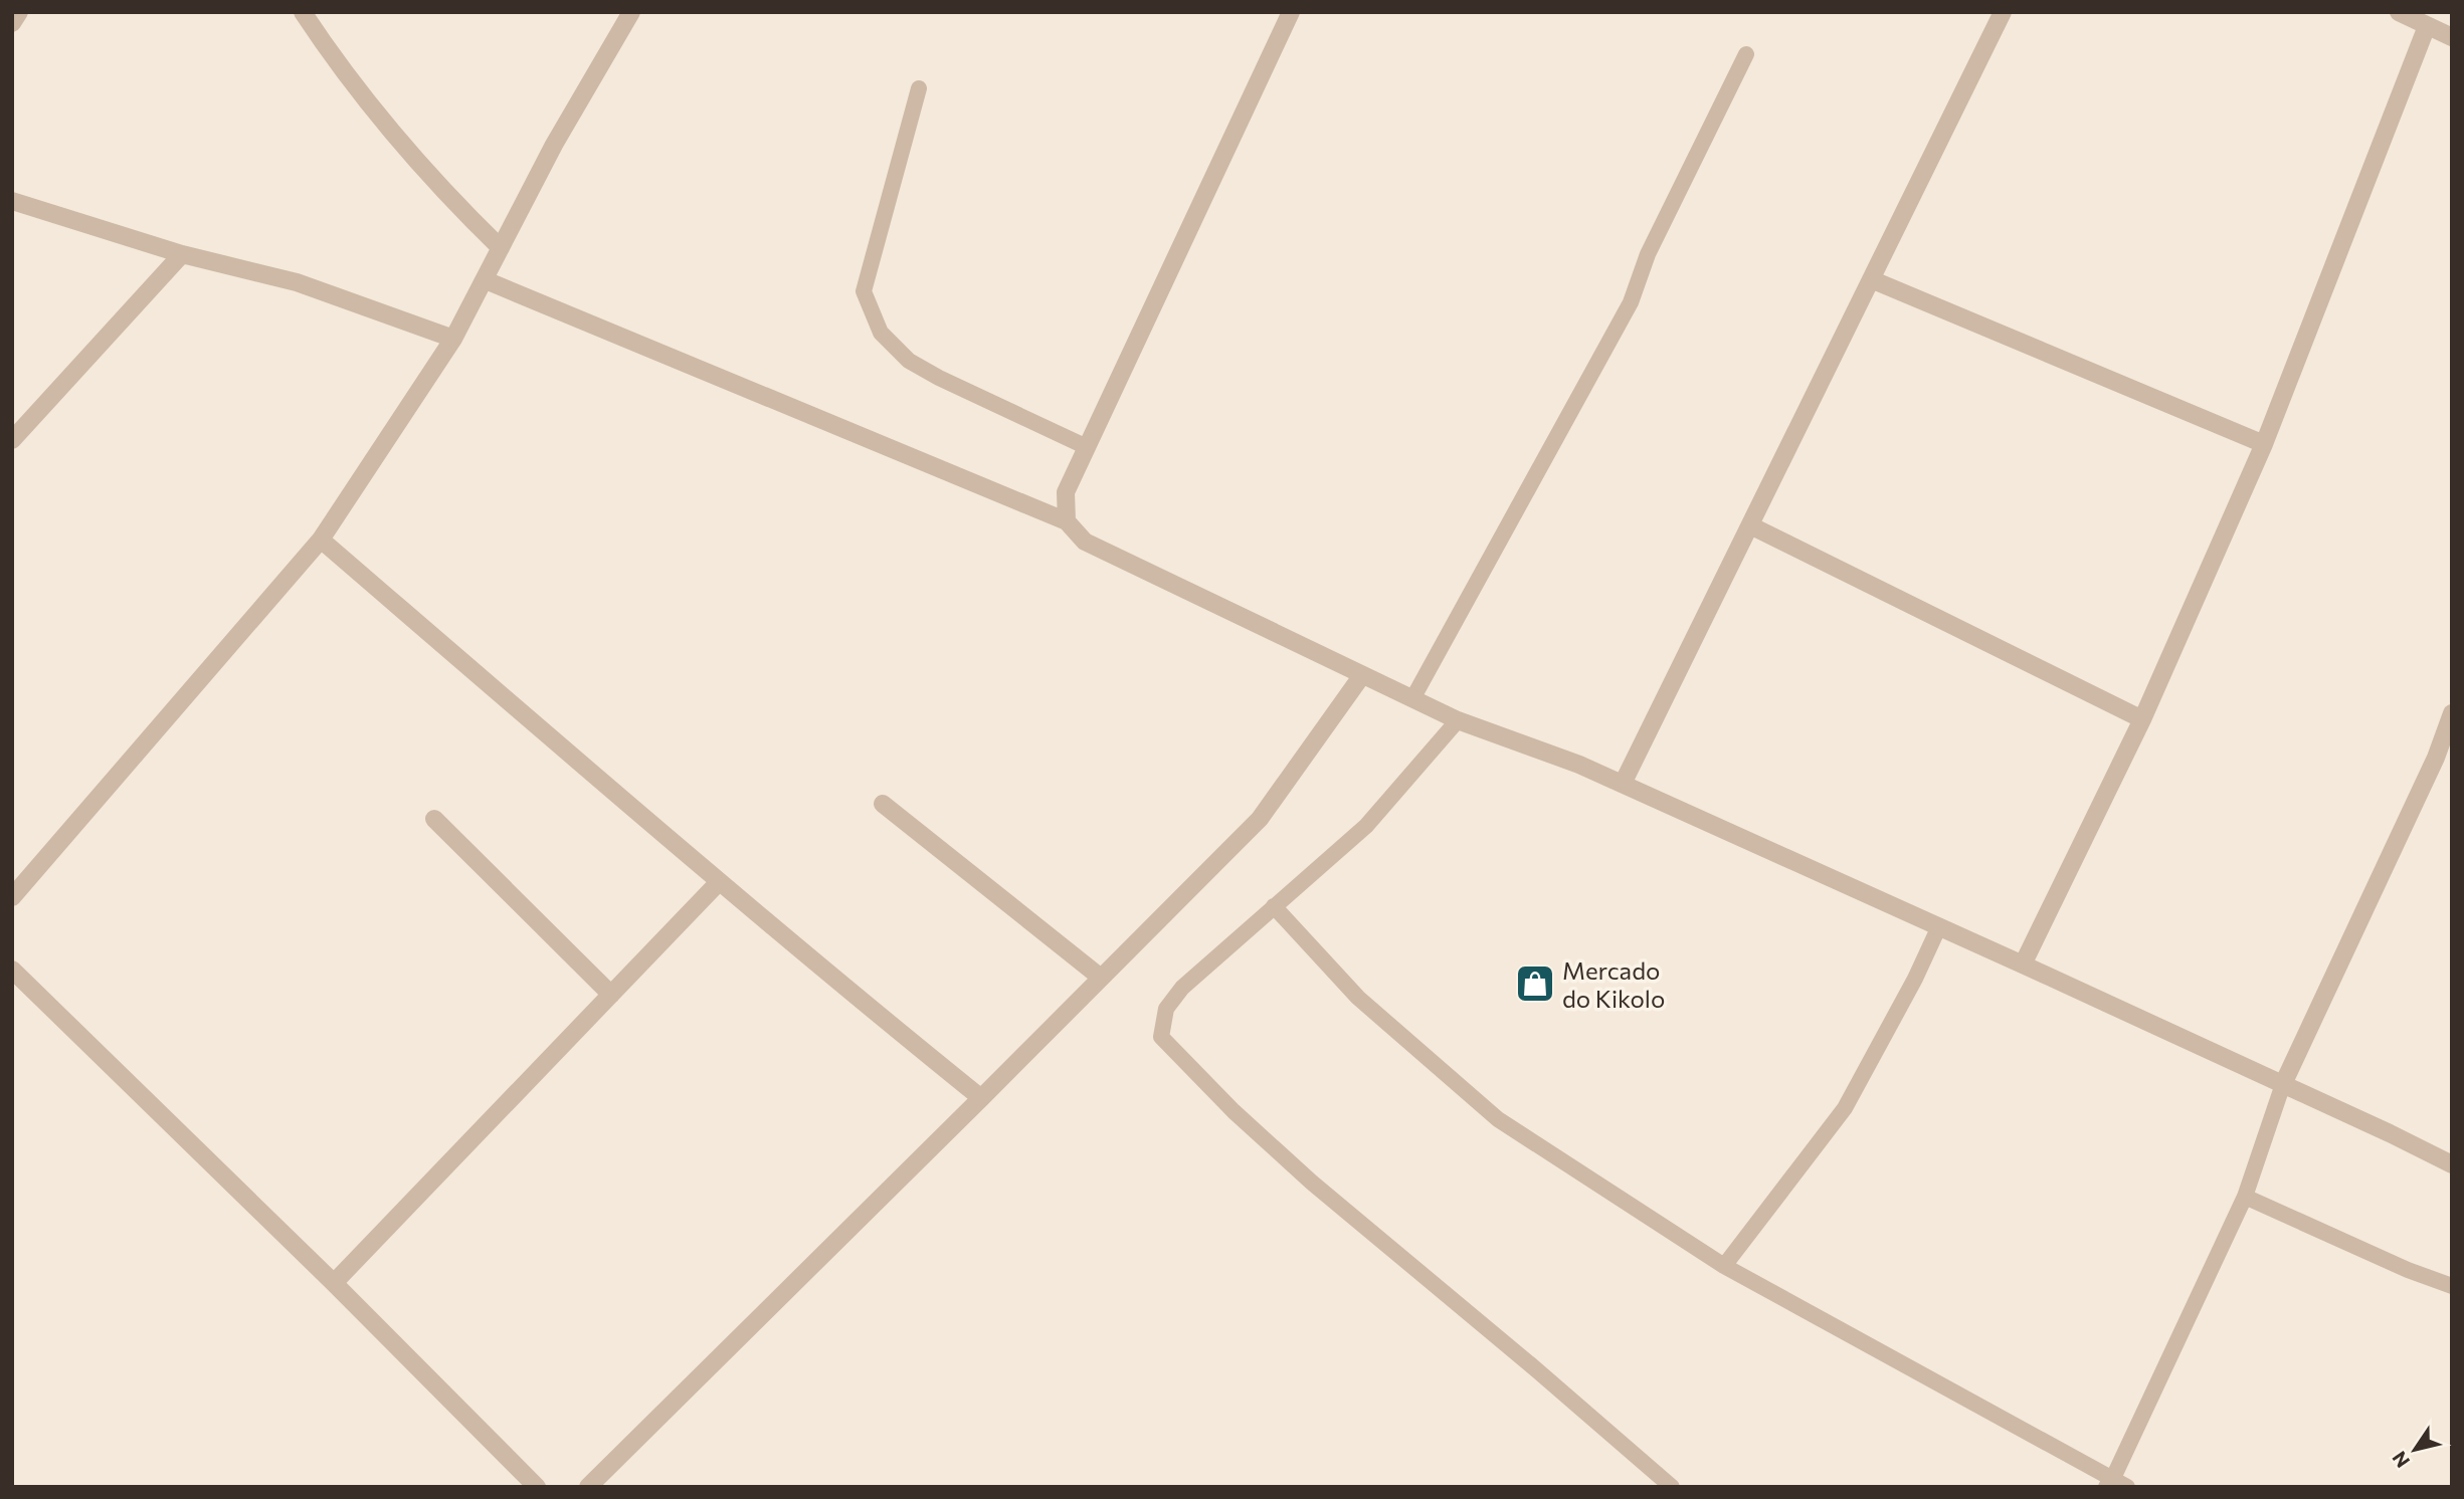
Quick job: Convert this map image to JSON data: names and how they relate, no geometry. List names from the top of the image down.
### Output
{
  "places": {
    "shop": ["Mercado do Kikolo"]
  },
  "north": "bottom left"
}
